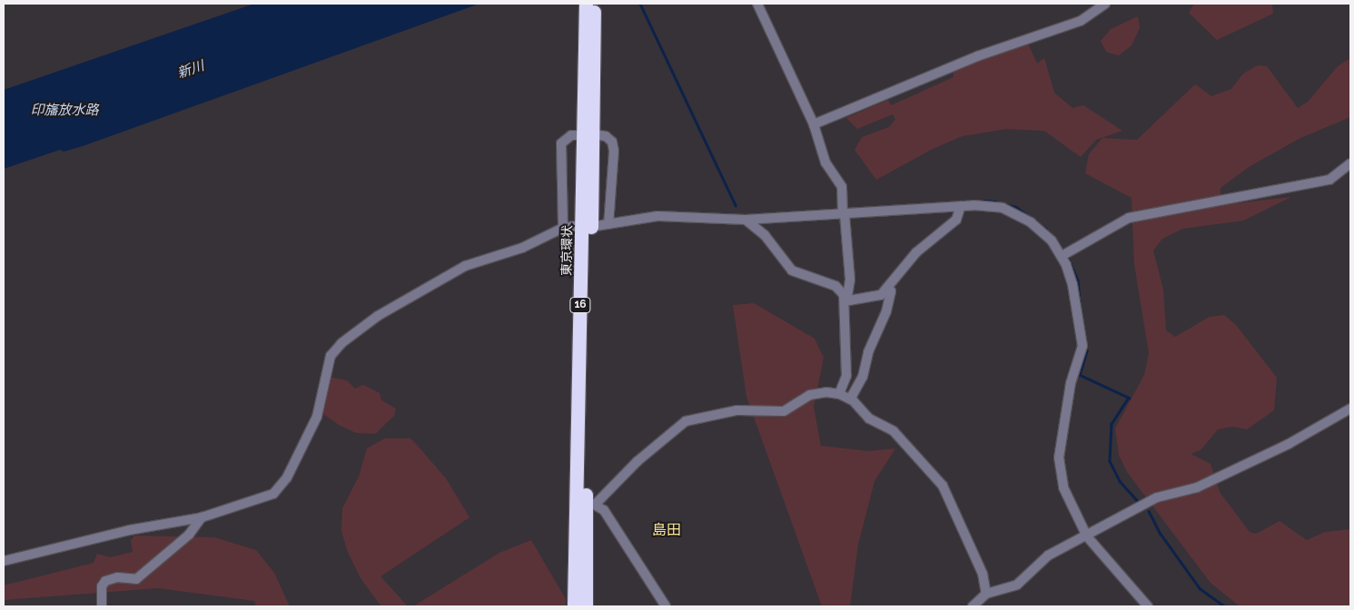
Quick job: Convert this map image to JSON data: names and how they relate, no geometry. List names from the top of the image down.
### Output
{
  "streets": {
    "highway": ["東京環状", "16"]
  },
  "districts": ["島田"],
  "water": ["新川", "印旛放水路"]
}
